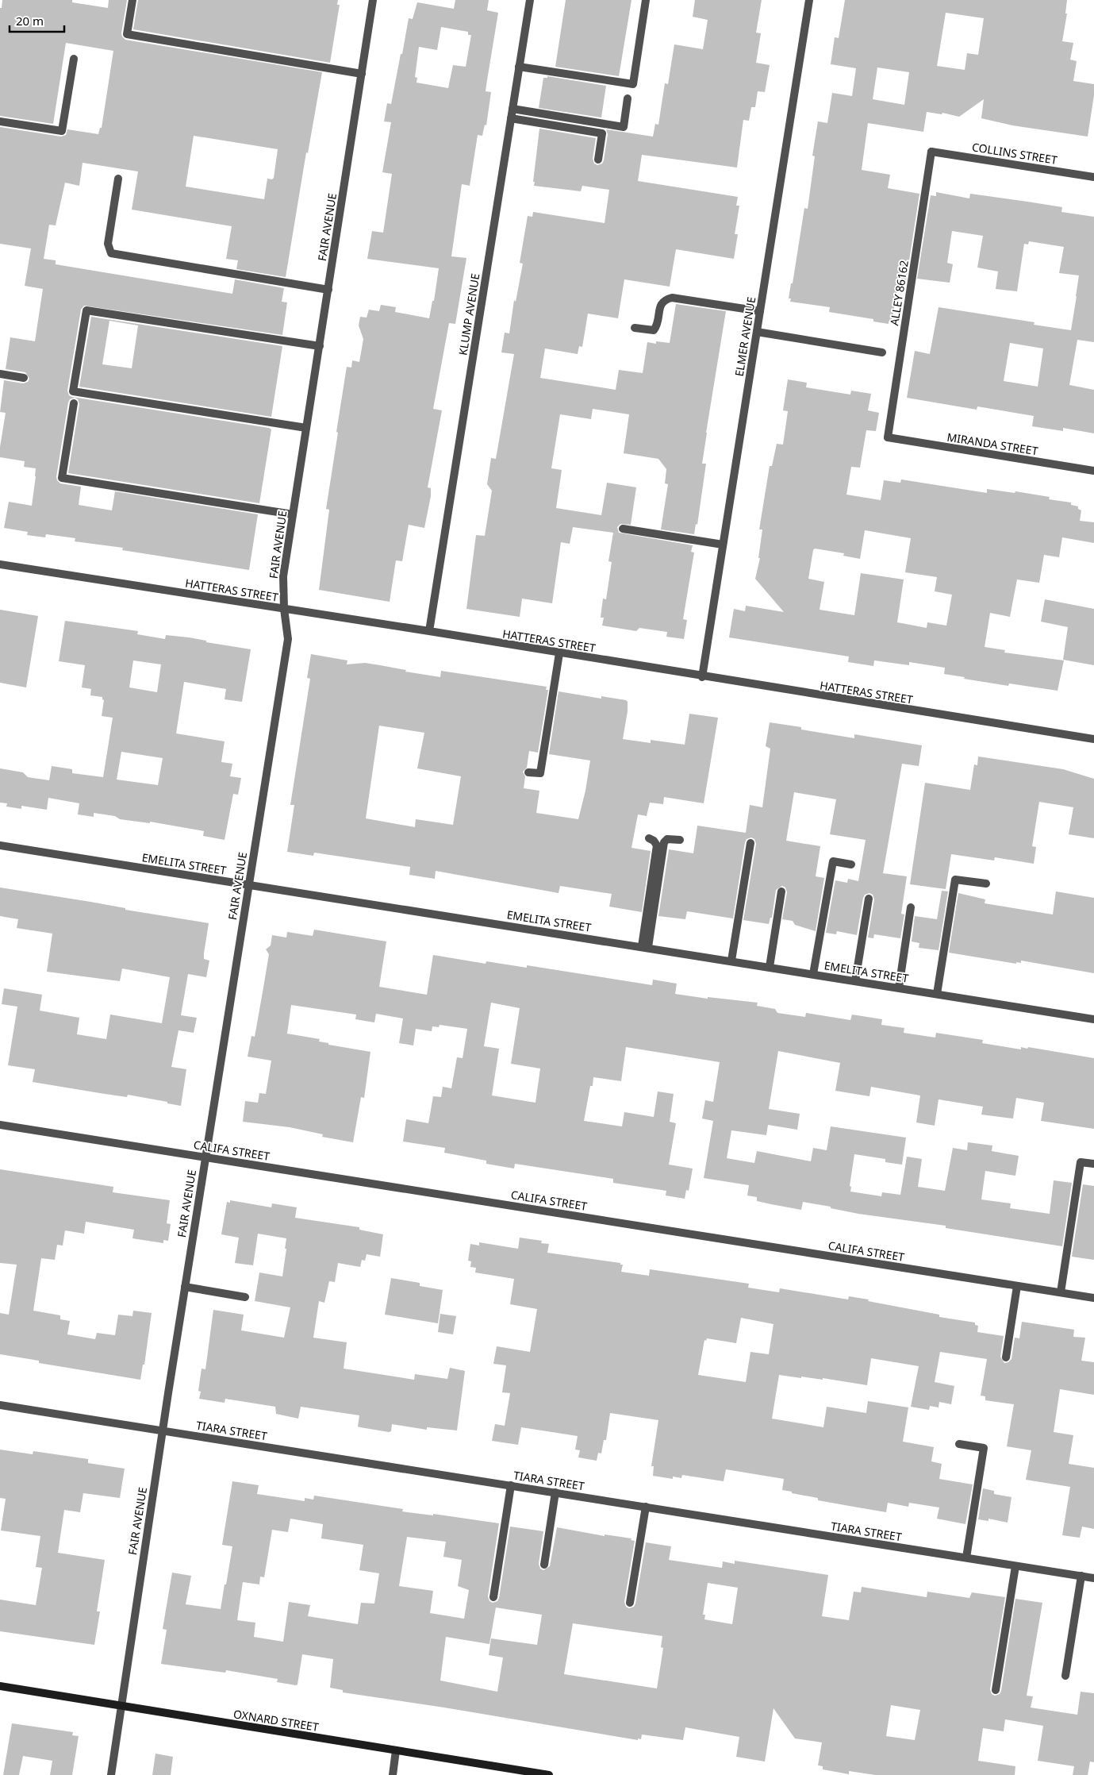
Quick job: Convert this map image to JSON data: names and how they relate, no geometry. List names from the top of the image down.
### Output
{
  "streets": {
    "main road": ["OXNARD STREET"],
    "street": [
      "COLLINS STREET",
      "FAIR AVENUE",
      "ALLEY 86162",
      "KLUMP AVENUE",
      "ELMER AVENUE",
      "MIRANDA STREET",
      "HATTERAS STREET",
      "EMELITA STREET",
      "CALIFA STREET",
      "TIARA STREET"
    ]
  },
  "crossings": [
    ["COLLINS STREET", "ALLEY 86162"],
    ["FAIR AVENUE", "HATTERAS STREET"],
    ["FAIR AVENUE", "EMELITA STREET"],
    ["FAIR AVENUE", "CALIFA STREET"],
    ["FAIR AVENUE", "TIARA STREET"],
    ["FAIR AVENUE", "OXNARD STREET"],
    ["ALLEY 86162", "MIRANDA STREET"],
    ["KLUMP AVENUE", "HATTERAS STREET"],
    ["ELMER AVENUE", "HATTERAS STREET"]
  ],
  "scale_bar": "20 m"
}
